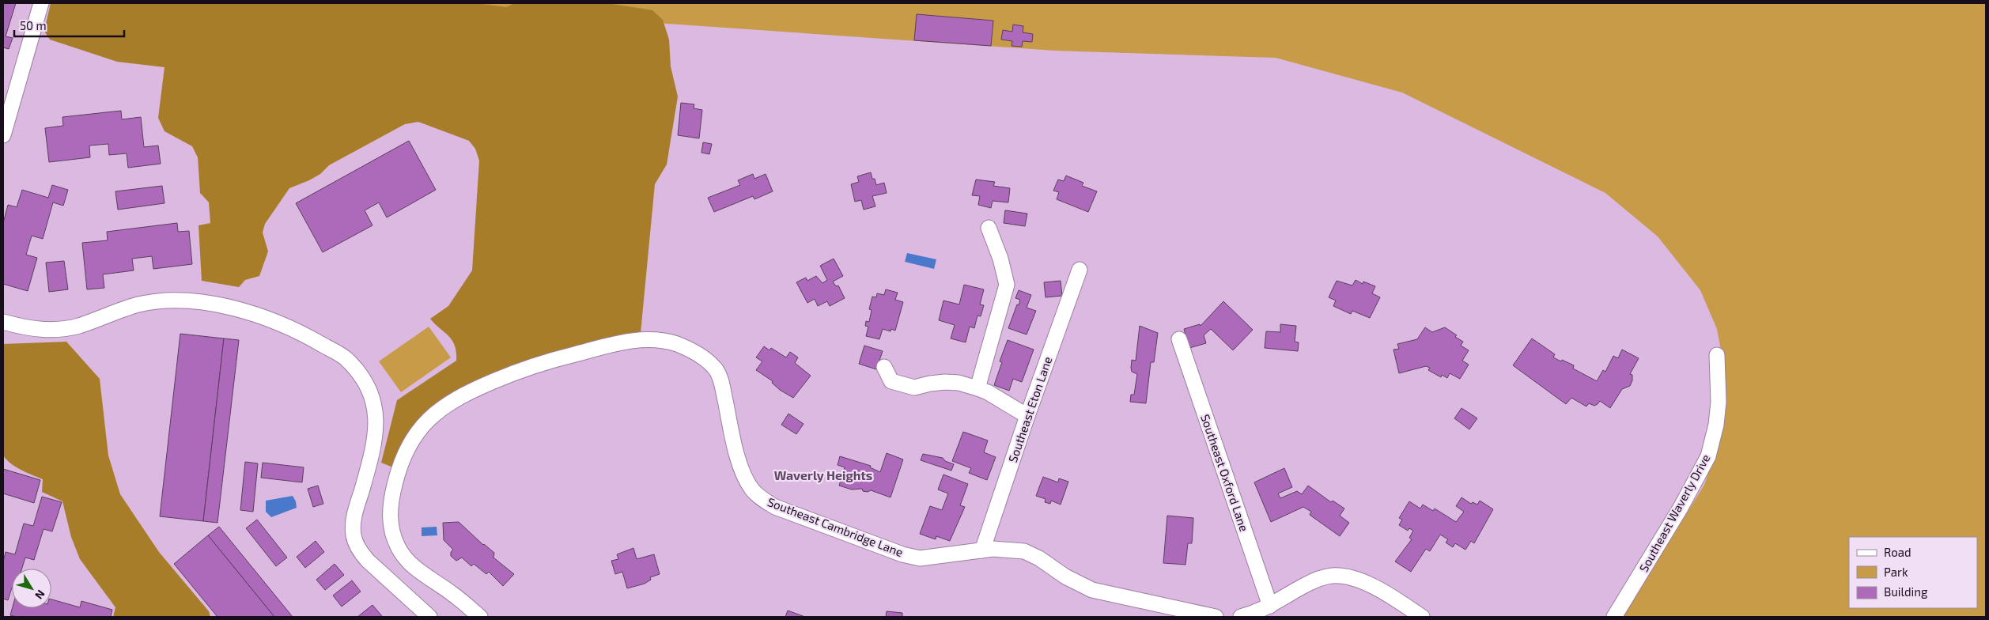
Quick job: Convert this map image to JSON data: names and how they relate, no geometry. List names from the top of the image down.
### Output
{
  "streets": {
    "street": [
      "Southeast Eton Lane",
      "Southeast Oxford Lane",
      "Southeast Waverly Drive",
      "Southeast Cambridge Lane"
    ]
  },
  "crossings": [
    ["Southeast Eton Lane", "Southeast Cambridge Lane"]
  ],
  "districts": ["Waverly Heights"],
  "legend": ["Road", "Park", "Building"],
  "scale_bar": "50 m",
  "north": "bottom right"
}
